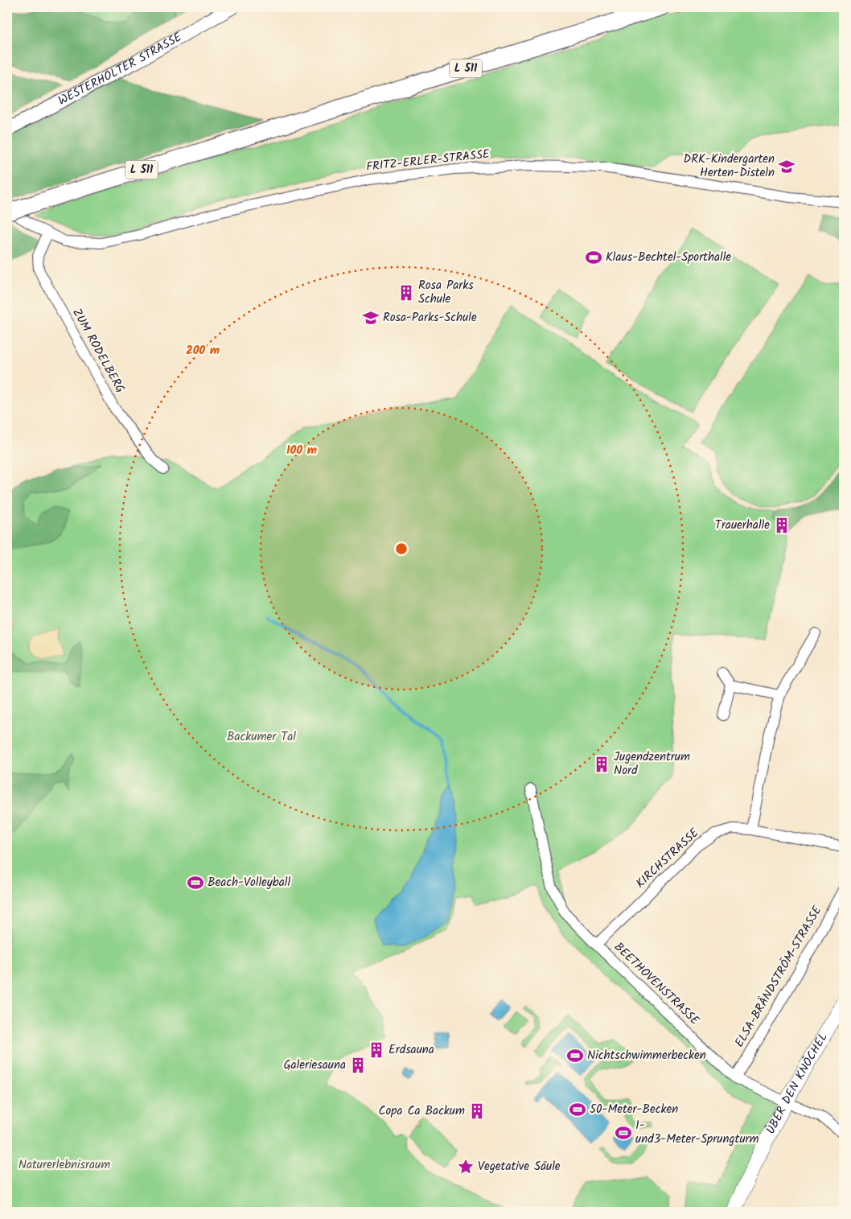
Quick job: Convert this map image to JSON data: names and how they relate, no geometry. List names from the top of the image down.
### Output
{
  "streets": {
    "main road": ["L 511", "ÜBER DEN KNÖCHEL"],
    "street": [
      "WESTERHOLTER STRASSE",
      "FRITZ-ERLER-STRASSE",
      "ZUM RODELBERG",
      "KIRCHSTRASSE",
      "ELSA-BRÄNDSTRÖM-STRASSE",
      "BEETHOVENSTRASSE"
    ]
  },
  "crossings": [
    ["FRITZ-ERLER-STRASSE", "ZUM RODELBERG"],
    ["KIRCHSTRASSE", "BEETHOVENSTRASSE"],
    ["ELSA-BRÄNDSTRÖM-STRASSE", "BEETHOVENSTRASSE"],
    ["BEETHOVENSTRASSE", "ÜBER DEN KNÖCHEL"]
  ],
  "parks": ["Backumer Tal", "Naturerlebnisraum"],
  "places": {
    "school or university": ["DRK-Kindergarten Herten-Disteln", "Rosa-Parks-Schule"],
    "sports": [
      "Klaus-Bechtel-Sporthalle",
      "Beach-Volleyball",
      "Nichtschwimmerbecken",
      "50-Meter-Becken",
      "1- und3-Meter-Sprungturm"
    ],
    "building": [
      "Rosa Parks Schule",
      "Trauerhalle",
      "Jugendzentrum Nord",
      "Erdsauna",
      "Galeriesauna",
      "Copa Ca Backum"
    ],
    "place": ["Vegetative Säule"]
  },
  "rings": ["200 m", "100 m"]
}
